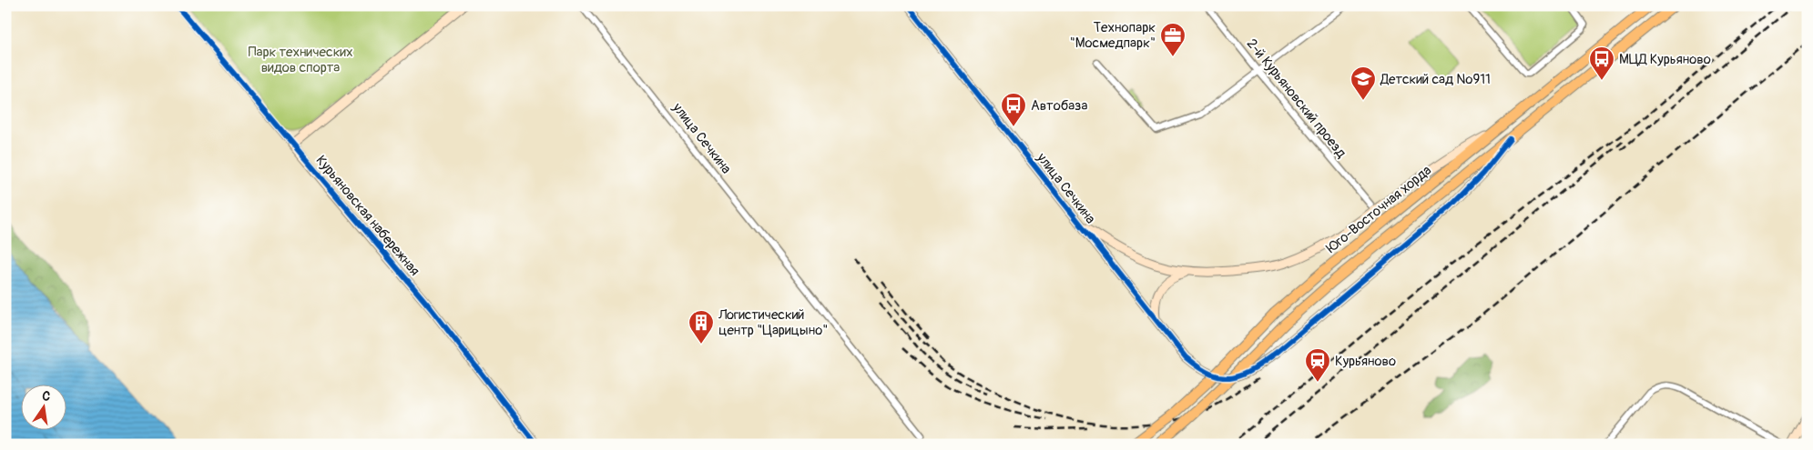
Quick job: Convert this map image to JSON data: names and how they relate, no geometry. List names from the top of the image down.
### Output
{
  "streets": {
    "main road": ["Юго-Восточная хорда"],
    "street": ["2-й Курьяновский проезд", "улица Сечкина", "Курьяновская набережная"]
  },
  "crossings": [
    ["улица Сечкина", "Юго-Восточная хорда"]
  ],
  "parks": ["Парк технических видов спорта"],
  "places": {
    "office": ["Технопарк \"Мосмедпарк\""],
    "bus stop": ["МЦД Курьяново", "Автобаза"],
    "school or university": ["Детский сад №911"],
    "building": ["Логистический центр \"Царицыно\""],
    "station": ["Курьяново"]
  },
  "north": "top"
}
